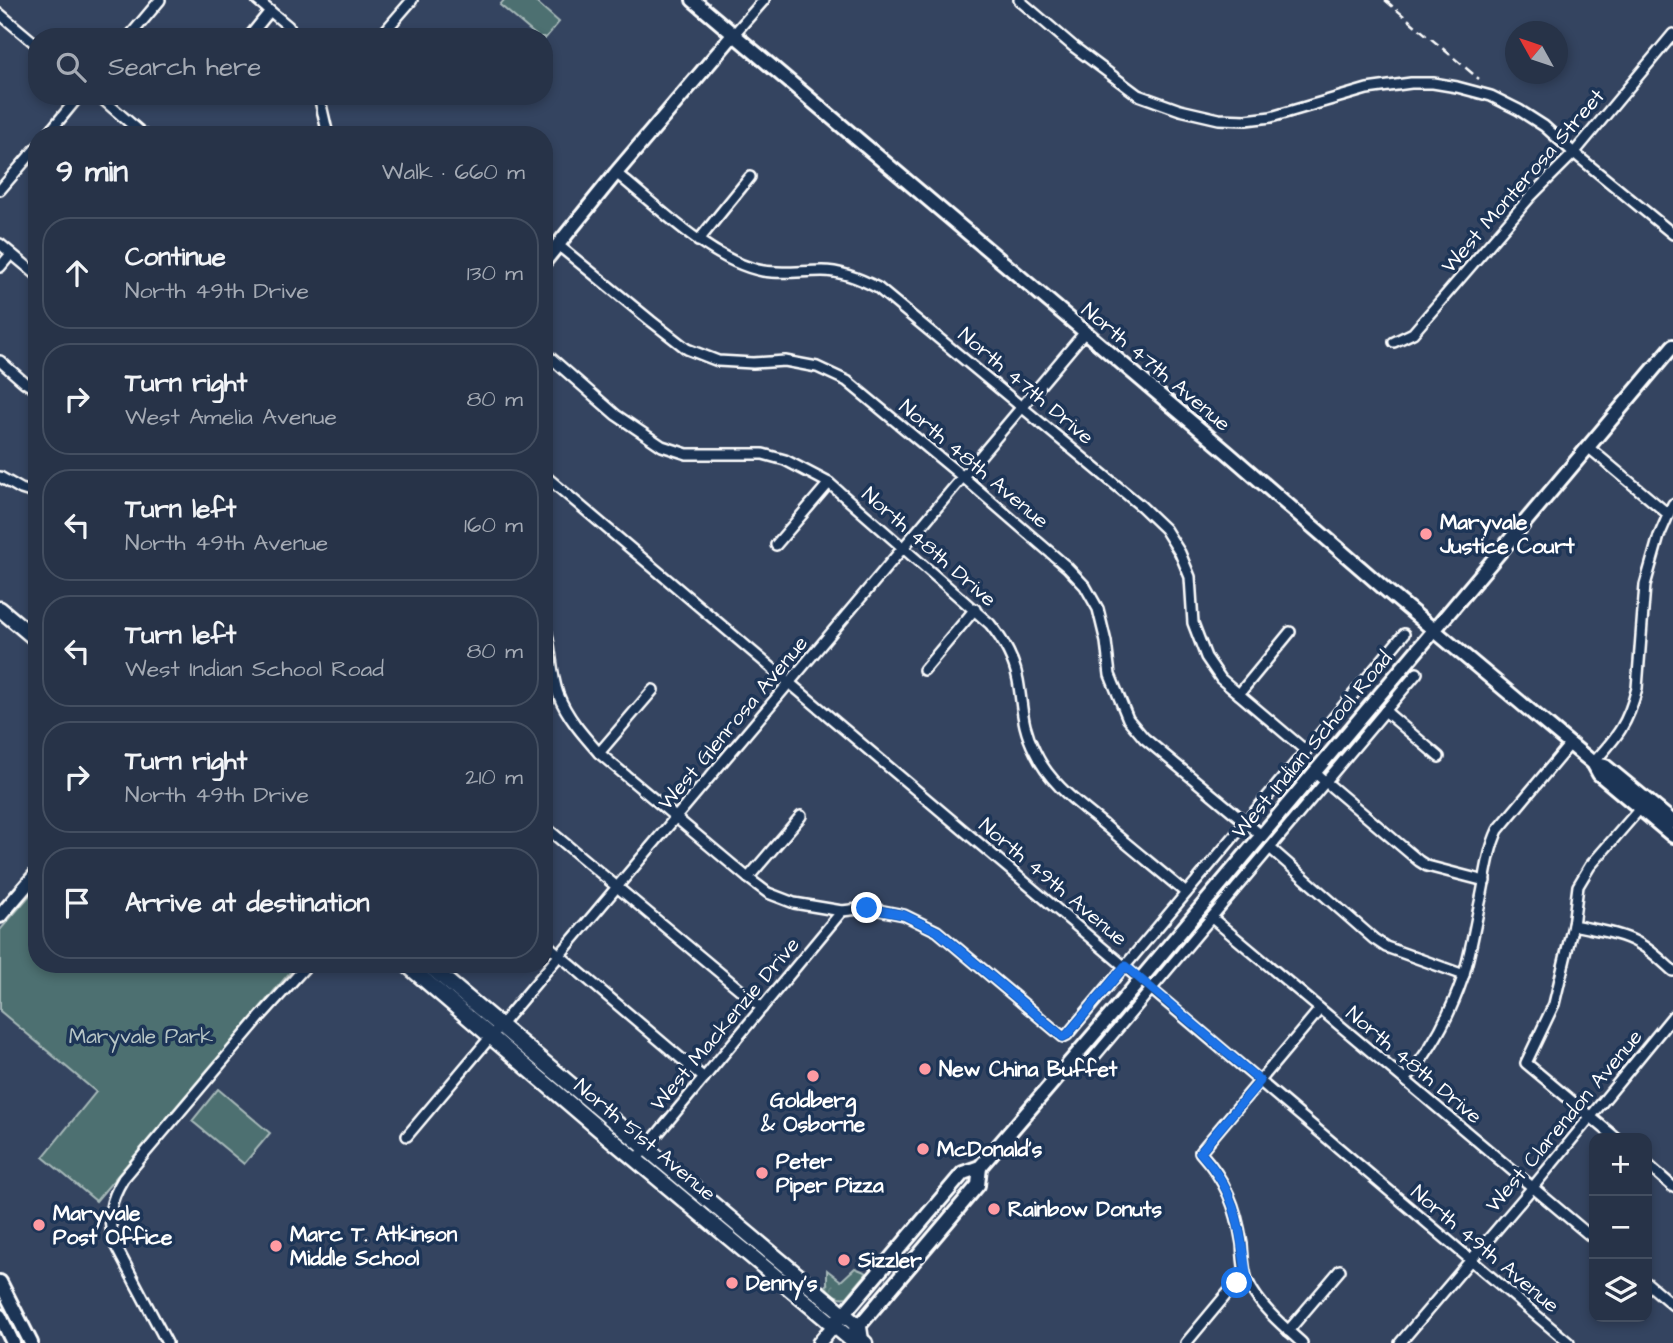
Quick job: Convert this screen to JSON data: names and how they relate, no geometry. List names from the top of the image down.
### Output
{
  "streets": {
    "main road": ["North 51st Avenue"],
    "street": [
      "West Monterosa Street",
      "North 47th Avenue",
      "North 47th Drive",
      "North 48th Avenue",
      "North 48th Drive",
      "West Glenrosa Avenue",
      "West Indian School Road",
      "North 49th Avenue",
      "West Mackenzie Drive",
      "West Clarendon Avenue"
    ]
  },
  "crossings": [
    ["North 47th Avenue", "West Glenrosa Avenue"],
    ["North 47th Avenue", "West Indian School Road"],
    ["North 47th Drive", "West Glenrosa Avenue"],
    ["North 47th Drive", "West Indian School Road"],
    ["North 48th Avenue", "West Glenrosa Avenue"],
    ["North 48th Avenue", "West Indian School Road"],
    ["North 48th Drive", "West Glenrosa Avenue"],
    ["North 48th Drive", "West Indian School Road"],
    ["North 48th Drive", "West Clarendon Avenue"],
    ["West Glenrosa Avenue", "North 49th Avenue"],
    ["West Glenrosa Avenue", "North 51st Avenue"],
    ["West Indian School Road", "North 49th Avenue"],
    ["West Indian School Road", "West Mackenzie Drive"],
    ["West Indian School Road", "North 51st Avenue"],
    ["North 49th Avenue", "West Clarendon Avenue"],
    ["West Mackenzie Drive", "North 51st Avenue"]
  ],
  "parks": ["Maryvale Park"],
  "places": [
    "Maryvale Justice Court",
    "New China Buffet",
    "Goldberg & Osborne",
    "McDonald's",
    "Peter Piper Pizza",
    "Rainbow Donuts",
    "Maryvale Post Office",
    "Marc T. Atkinson Middle School",
    "Sizzler",
    "Denny's"
  ],
  "north": "top left",
  "page": {
    "search": "Search here",
    "heading": ["9 min", "Walk · 660 m"],
    "list": [
      ["Continue", "North 49th Drive", "130 m"],
      ["Turn right", "West Amelia Avenue", "80 m"],
      ["Turn left", "North 49th Avenue", "160 m"],
      ["Turn left", "West Indian School Road", "80 m"],
      ["Turn right", "North 49th Drive", "210 m"],
      "Arrive at destination"
    ],
    "map_buttons": ["+", "−"]
  }
}
